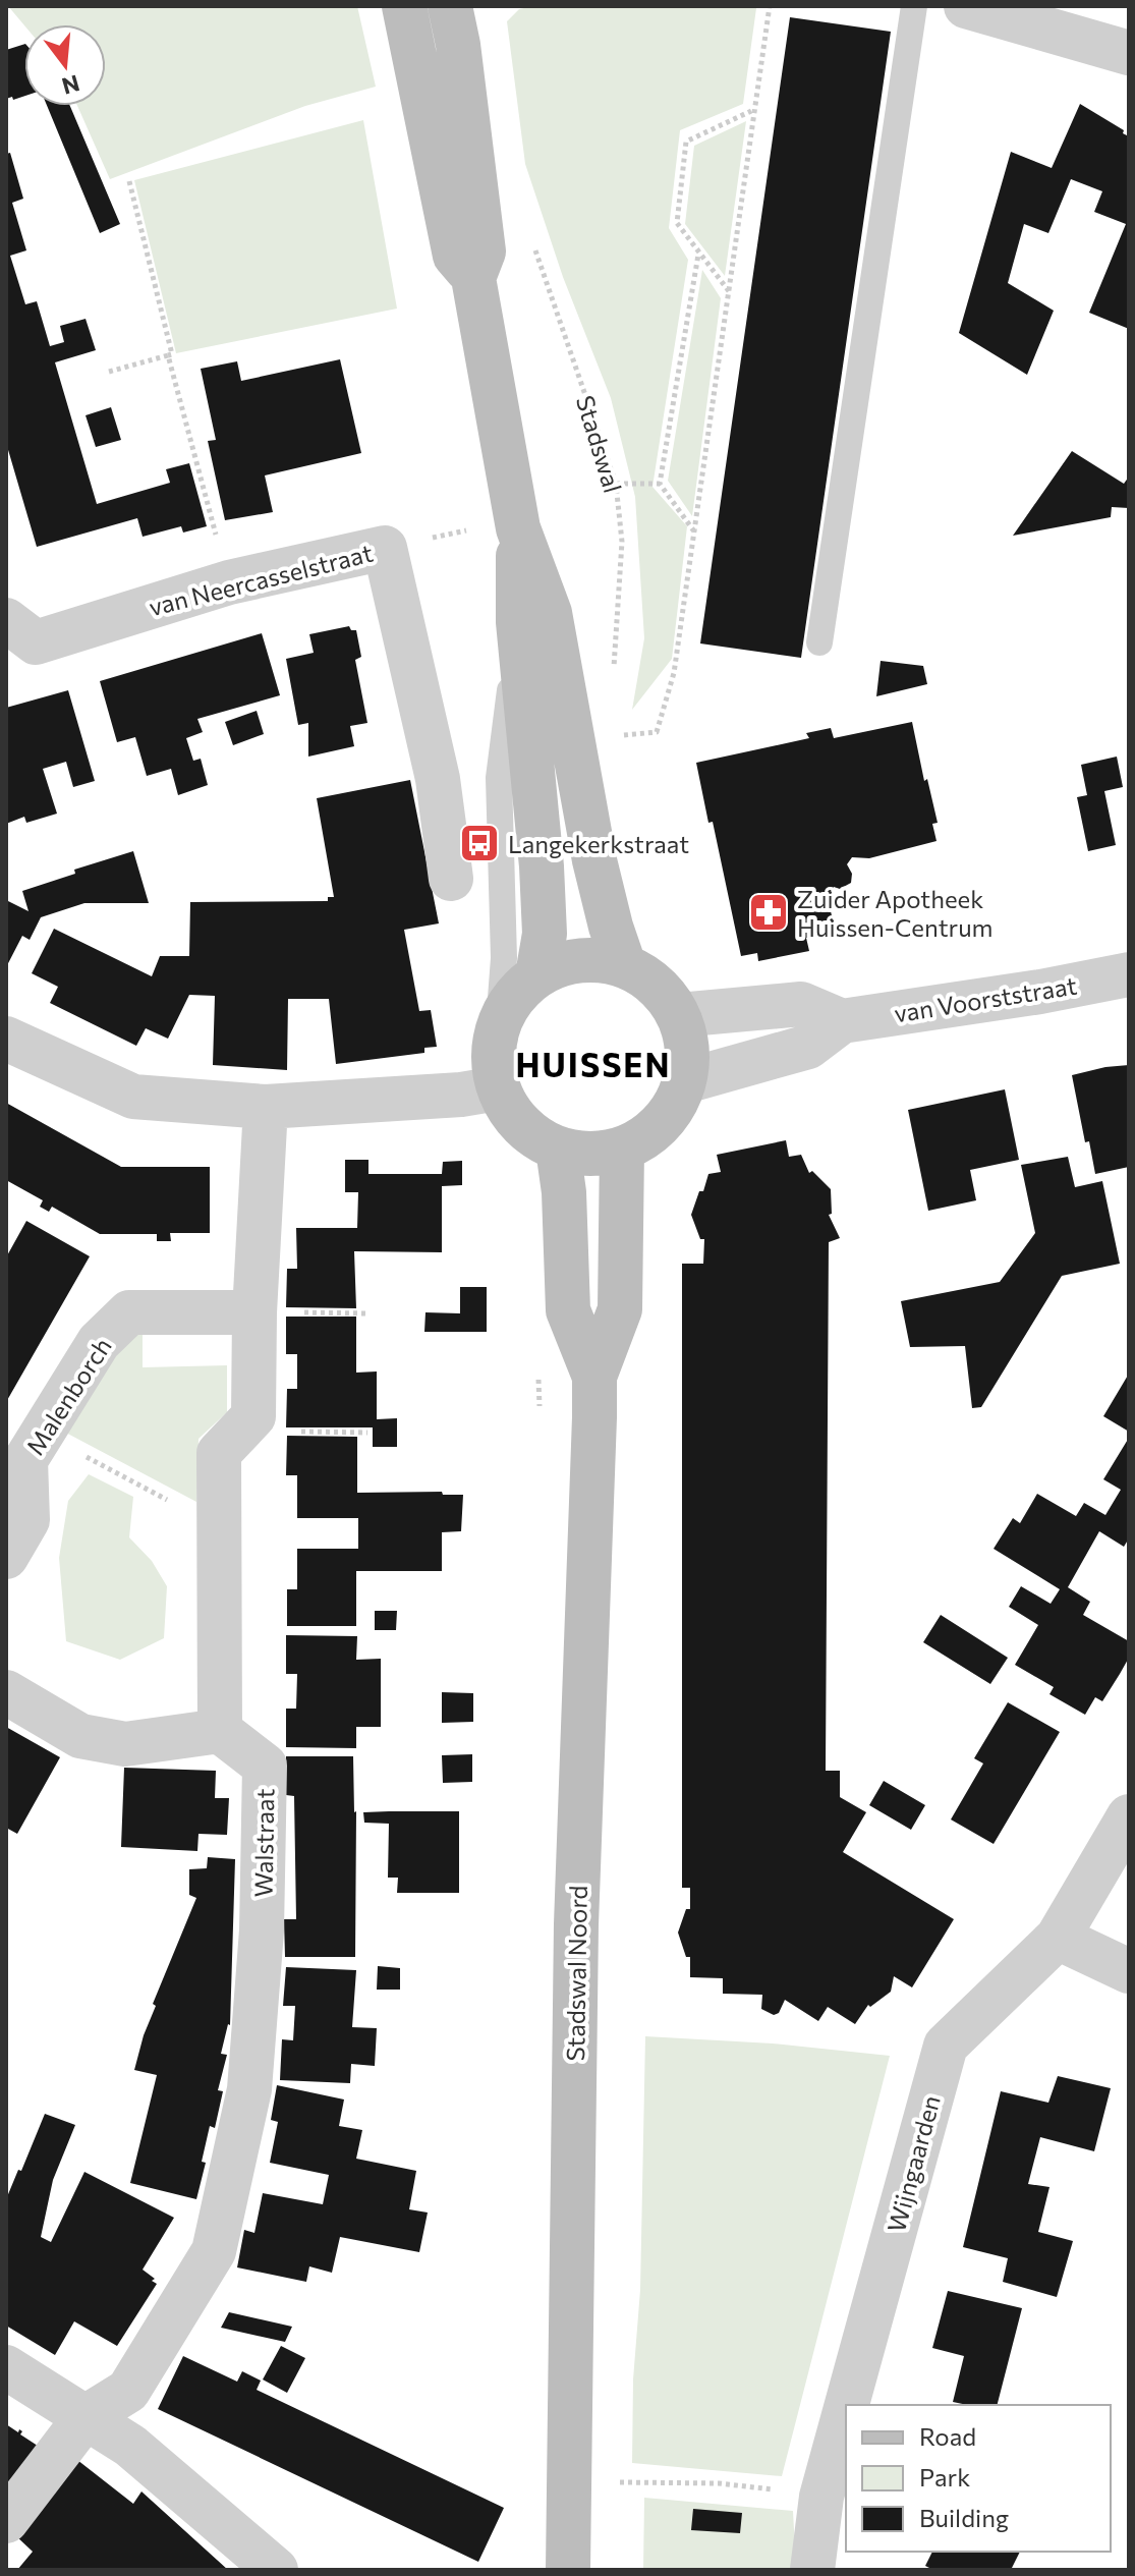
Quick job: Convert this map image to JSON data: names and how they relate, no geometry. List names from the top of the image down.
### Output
{
  "streets": {
    "main road": ["Stadswal Noord"],
    "street": [
      "van Neercasselstraat",
      "van Voorststraat",
      "Malenborch",
      "Walstraat",
      "Wijngaarden"
    ],
    "path": ["Stadswal"]
  },
  "crossings": [
    ["van Voorststraat", "Stadswal Noord"]
  ],
  "districts": ["HUISSEN"],
  "places": {
    "bus stop": ["Langekerkstraat"],
    "pharmacy": ["Zuider Apotheek Huissen-Centrum"]
  },
  "legend": ["Road", "Park", "Building"],
  "north": "bottom"
}
